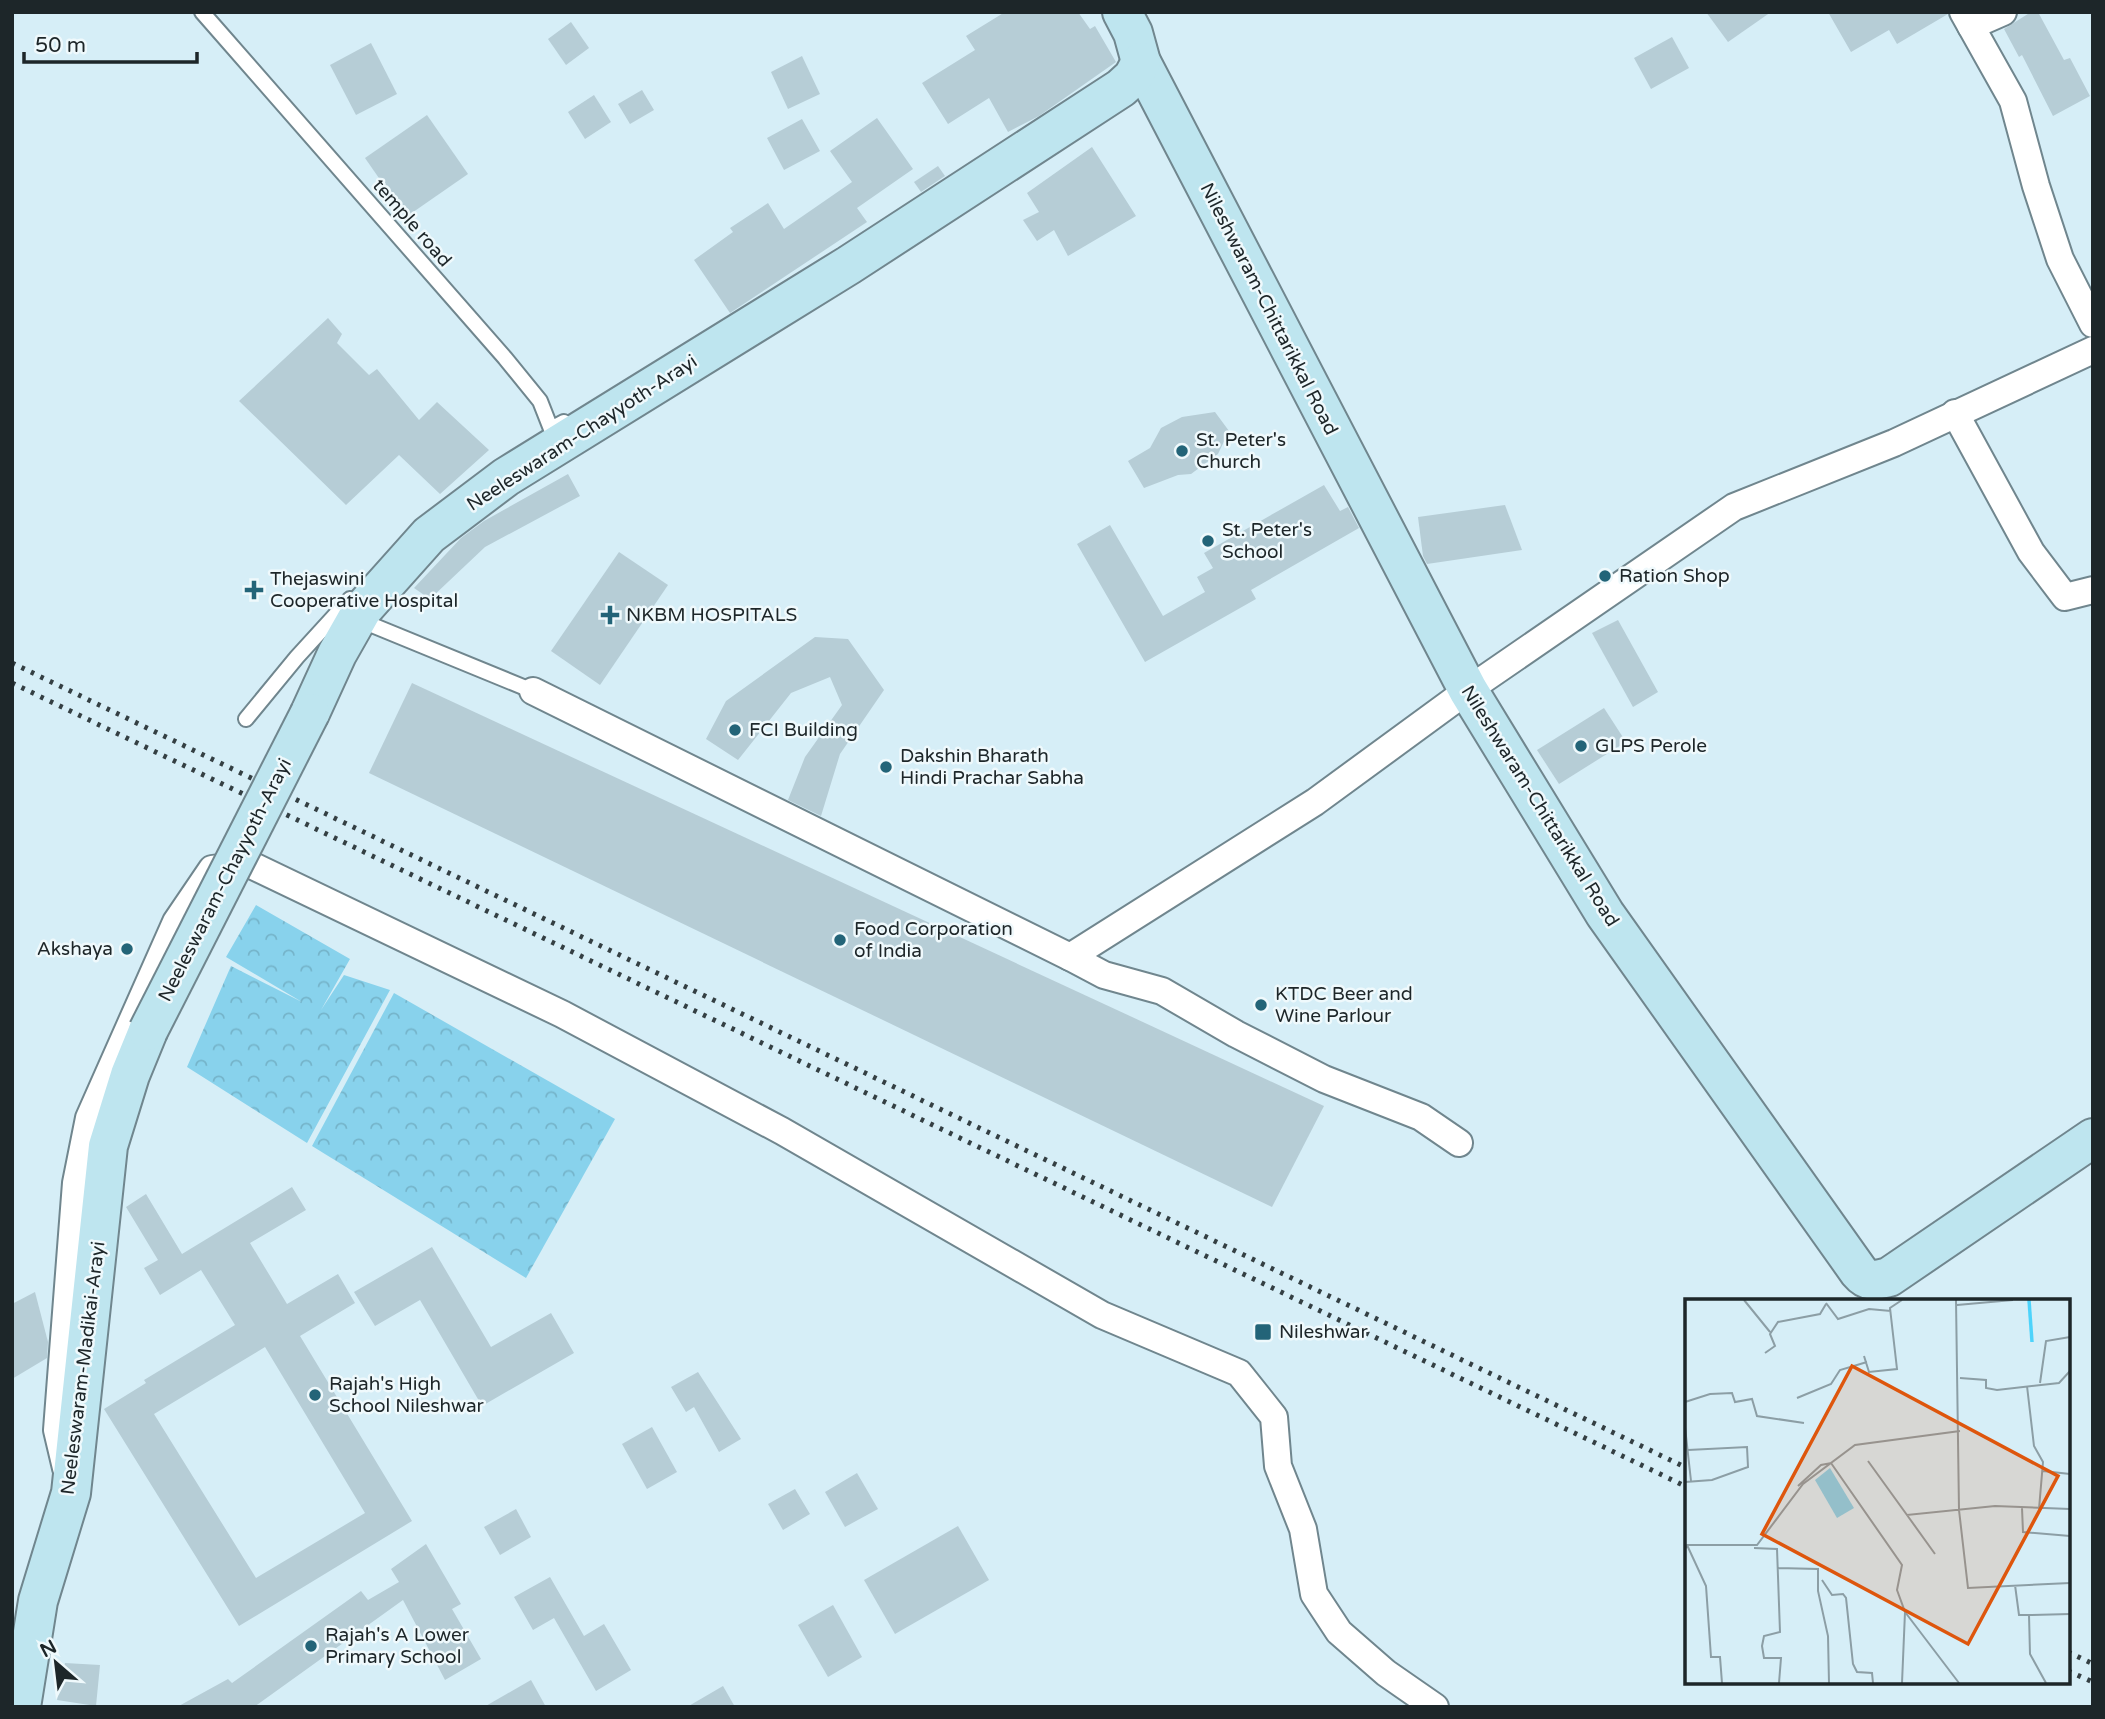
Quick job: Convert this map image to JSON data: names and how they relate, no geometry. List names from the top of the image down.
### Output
{
  "streets": {
    "main road": ["Nileshwaram-Chittarikkal Road", "Neeleswaram-Chayyoth-Arayi", "Neeleswaram-Madikai-Arayi"],
    "lane": ["temple road"]
  },
  "crossings": [
    ["Nileshwaram-Chittarikkal Road", "Neeleswaram-Chayyoth-Arayi"],
    ["Neeleswaram-Chayyoth-Arayi", "Neeleswaram-Madikai-Arayi"]
  ],
  "places": {
    "other": [
      "St. Peter's Church",
      "St. Peter's School",
      "Ration Shop",
      "FCI Building",
      "GLPS Perole",
      "Dakshin Bharath Hindi Prachar Sabha",
      "Food Corporation of India",
      "Akshaya",
      "KTDC Beer and Wine Parlour",
      "Rajah's High School Nileshwar",
      "Rajah's A Lower Primary School"
    ],
    "health": ["Thejaswini Cooperative Hospital", "NKBM HOSPITALS"],
    "transit": ["Nileshwar"]
  },
  "scale_bar": "50 m",
  "north": "top left"
}
